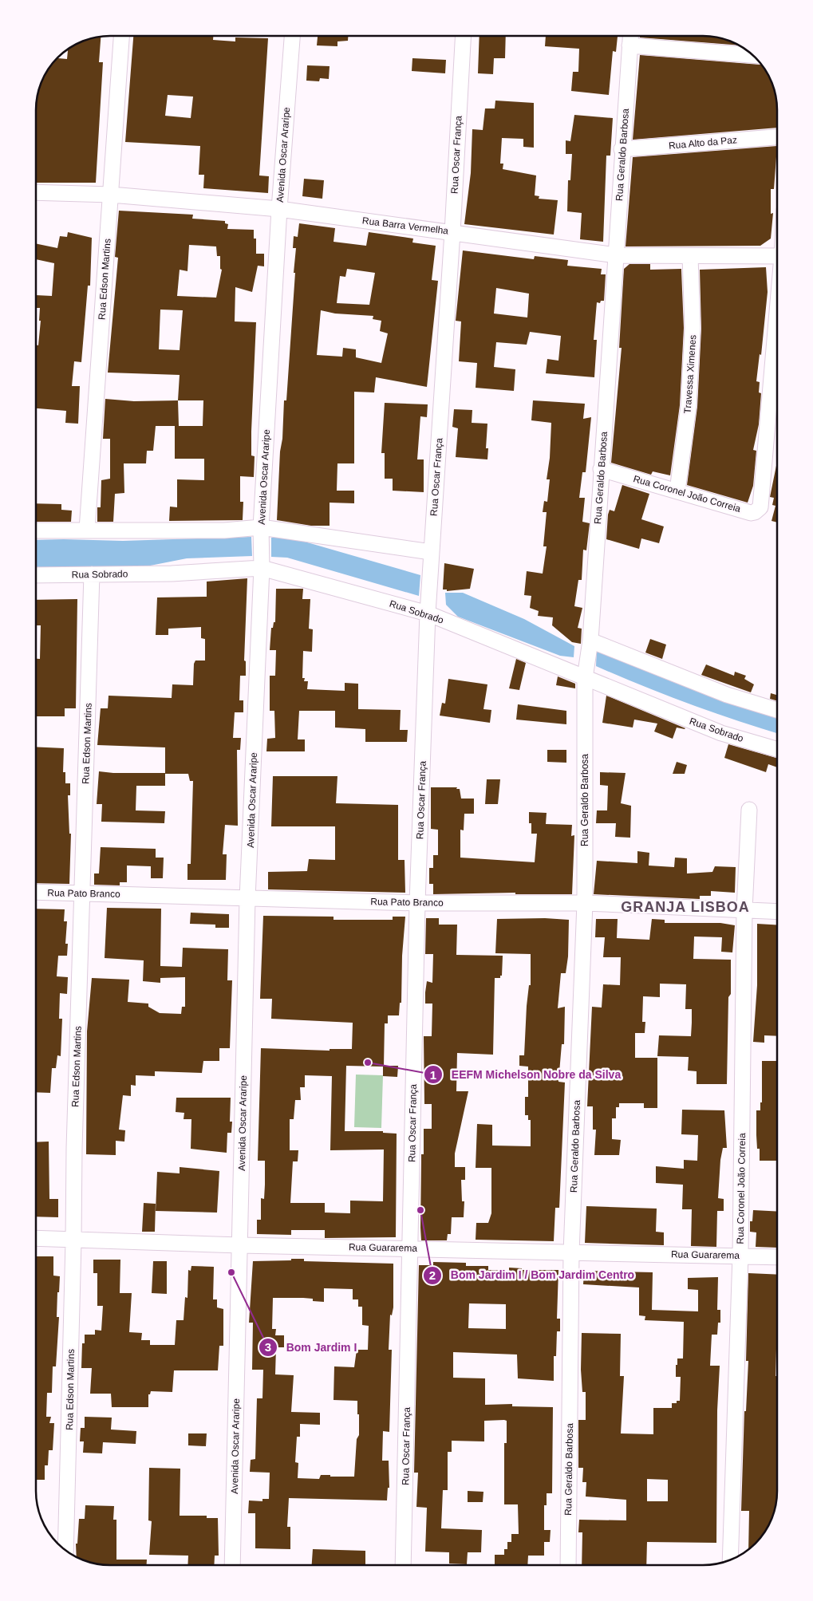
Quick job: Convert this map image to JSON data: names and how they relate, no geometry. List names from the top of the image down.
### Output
{
  "streets": {
    "street": [
      "Rua Alto da Paz",
      "Avenida Oscar Araripe",
      "Rua Oscar França",
      "Rua Geraldo Barbosa",
      "Rua Barra Vermelha",
      "Rua Edson Martins",
      "Travessa Ximenes",
      "Rua Coronel João Correia",
      "Rua Sobrado",
      "Rua Pato Branco",
      "Rua Guararema"
    ]
  },
  "crossings": [
    ["Rua Alto da Paz", "Rua Geraldo Barbosa"],
    ["Avenida Oscar Araripe", "Rua Barra Vermelha"],
    ["Avenida Oscar Araripe", "Rua Sobrado"],
    ["Avenida Oscar Araripe", "Rua Pato Branco"],
    ["Avenida Oscar Araripe", "Rua Guararema"],
    ["Rua Oscar França", "Rua Barra Vermelha"],
    ["Rua Oscar França", "Rua Sobrado"],
    ["Rua Oscar França", "Rua Pato Branco"],
    ["Rua Oscar França", "Rua Guararema"],
    ["Rua Geraldo Barbosa", "Rua Barra Vermelha"],
    ["Rua Geraldo Barbosa", "Rua Coronel João Correia"],
    ["Rua Geraldo Barbosa", "Rua Sobrado"],
    ["Rua Geraldo Barbosa", "Rua Pato Branco"],
    ["Rua Geraldo Barbosa", "Rua Guararema"],
    ["Rua Barra Vermelha", "Rua Edson Martins"],
    ["Rua Barra Vermelha", "Travessa Ximenes"],
    ["Rua Edson Martins", "Rua Sobrado"],
    ["Rua Edson Martins", "Rua Pato Branco"],
    ["Rua Edson Martins", "Rua Guararema"],
    ["Travessa Ximenes", "Rua Coronel João Correia"],
    ["Rua Coronel João Correia", "Rua Pato Branco"],
    ["Rua Coronel João Correia", "Rua Guararema"]
  ],
  "districts": ["GRANJA LISBOA"],
  "places": ["EEFM Michelson Nobre da Silva", "Bom Jardim I / Bom Jardim Centro", "Bom Jardim I"]
}
